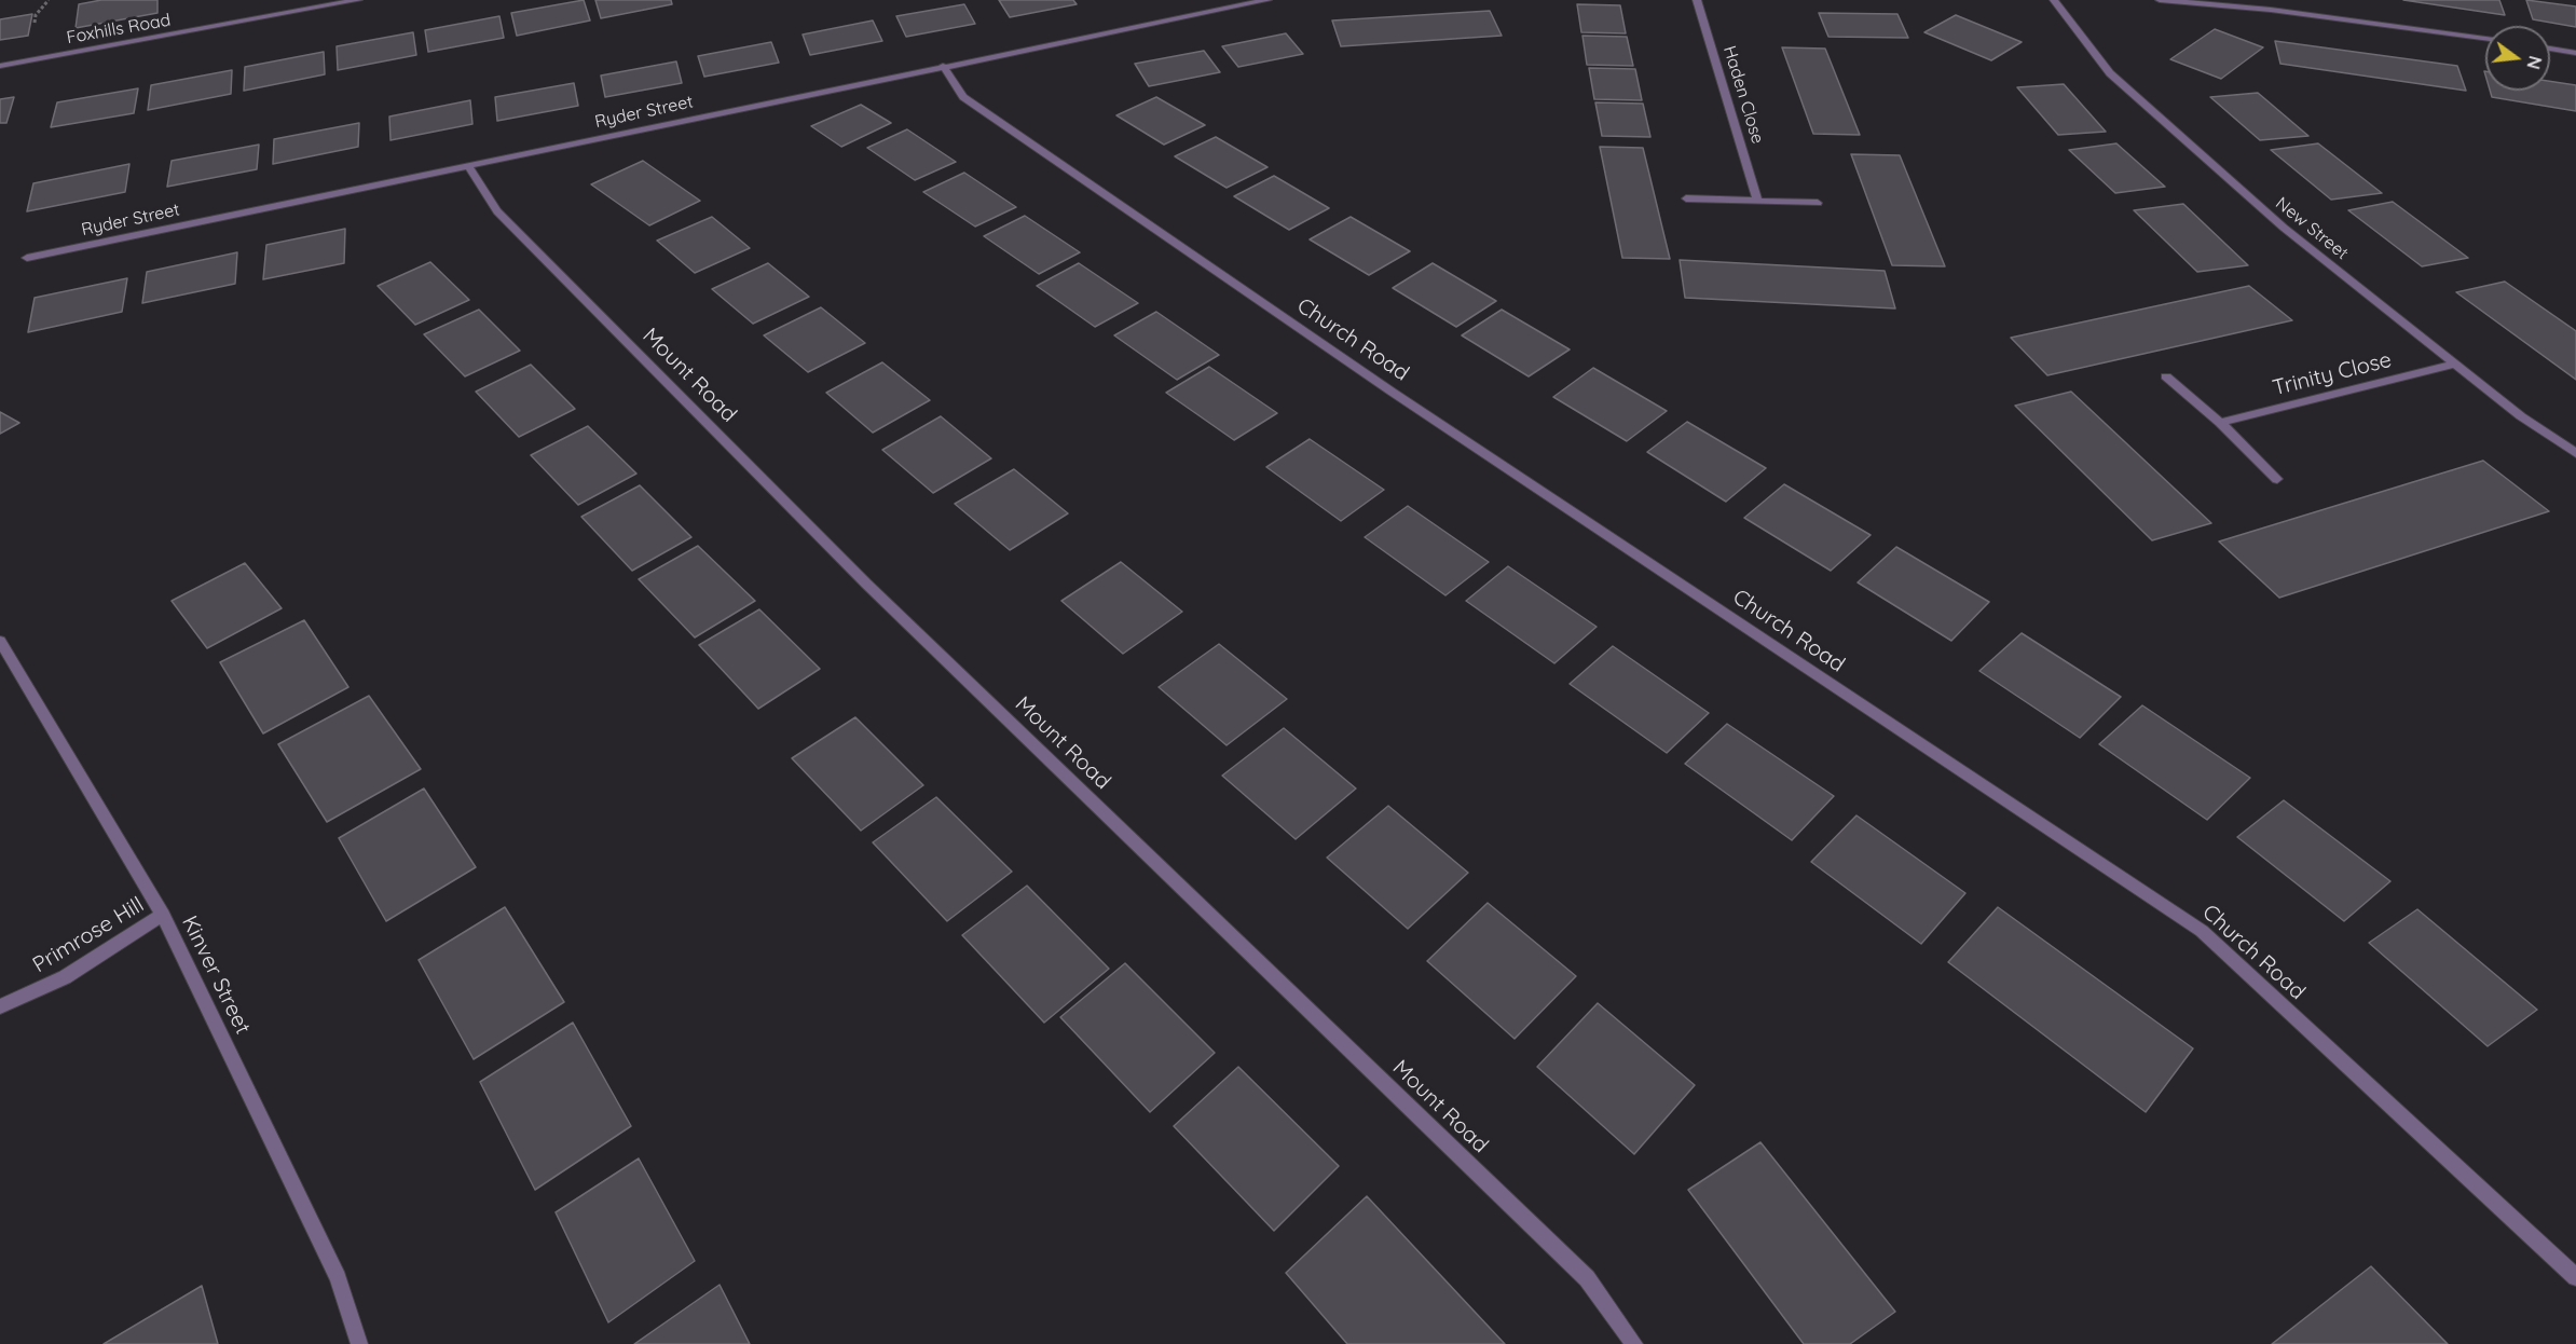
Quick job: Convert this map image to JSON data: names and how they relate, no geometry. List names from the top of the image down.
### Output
{
  "streets": {
    "street": [
      "Foxhills Road",
      "Haden Close",
      "Ryder Street",
      "New Street",
      "Church Road",
      "Trinity Close",
      "Mount Road",
      "Primrose Hill",
      "Kinver Street"
    ]
  },
  "crossings": [
    ["Ryder Street", "Church Road"],
    ["Ryder Street", "Mount Road"],
    ["New Street", "Trinity Close"],
    ["Primrose Hill", "Kinver Street"]
  ],
  "north": "right"
}
